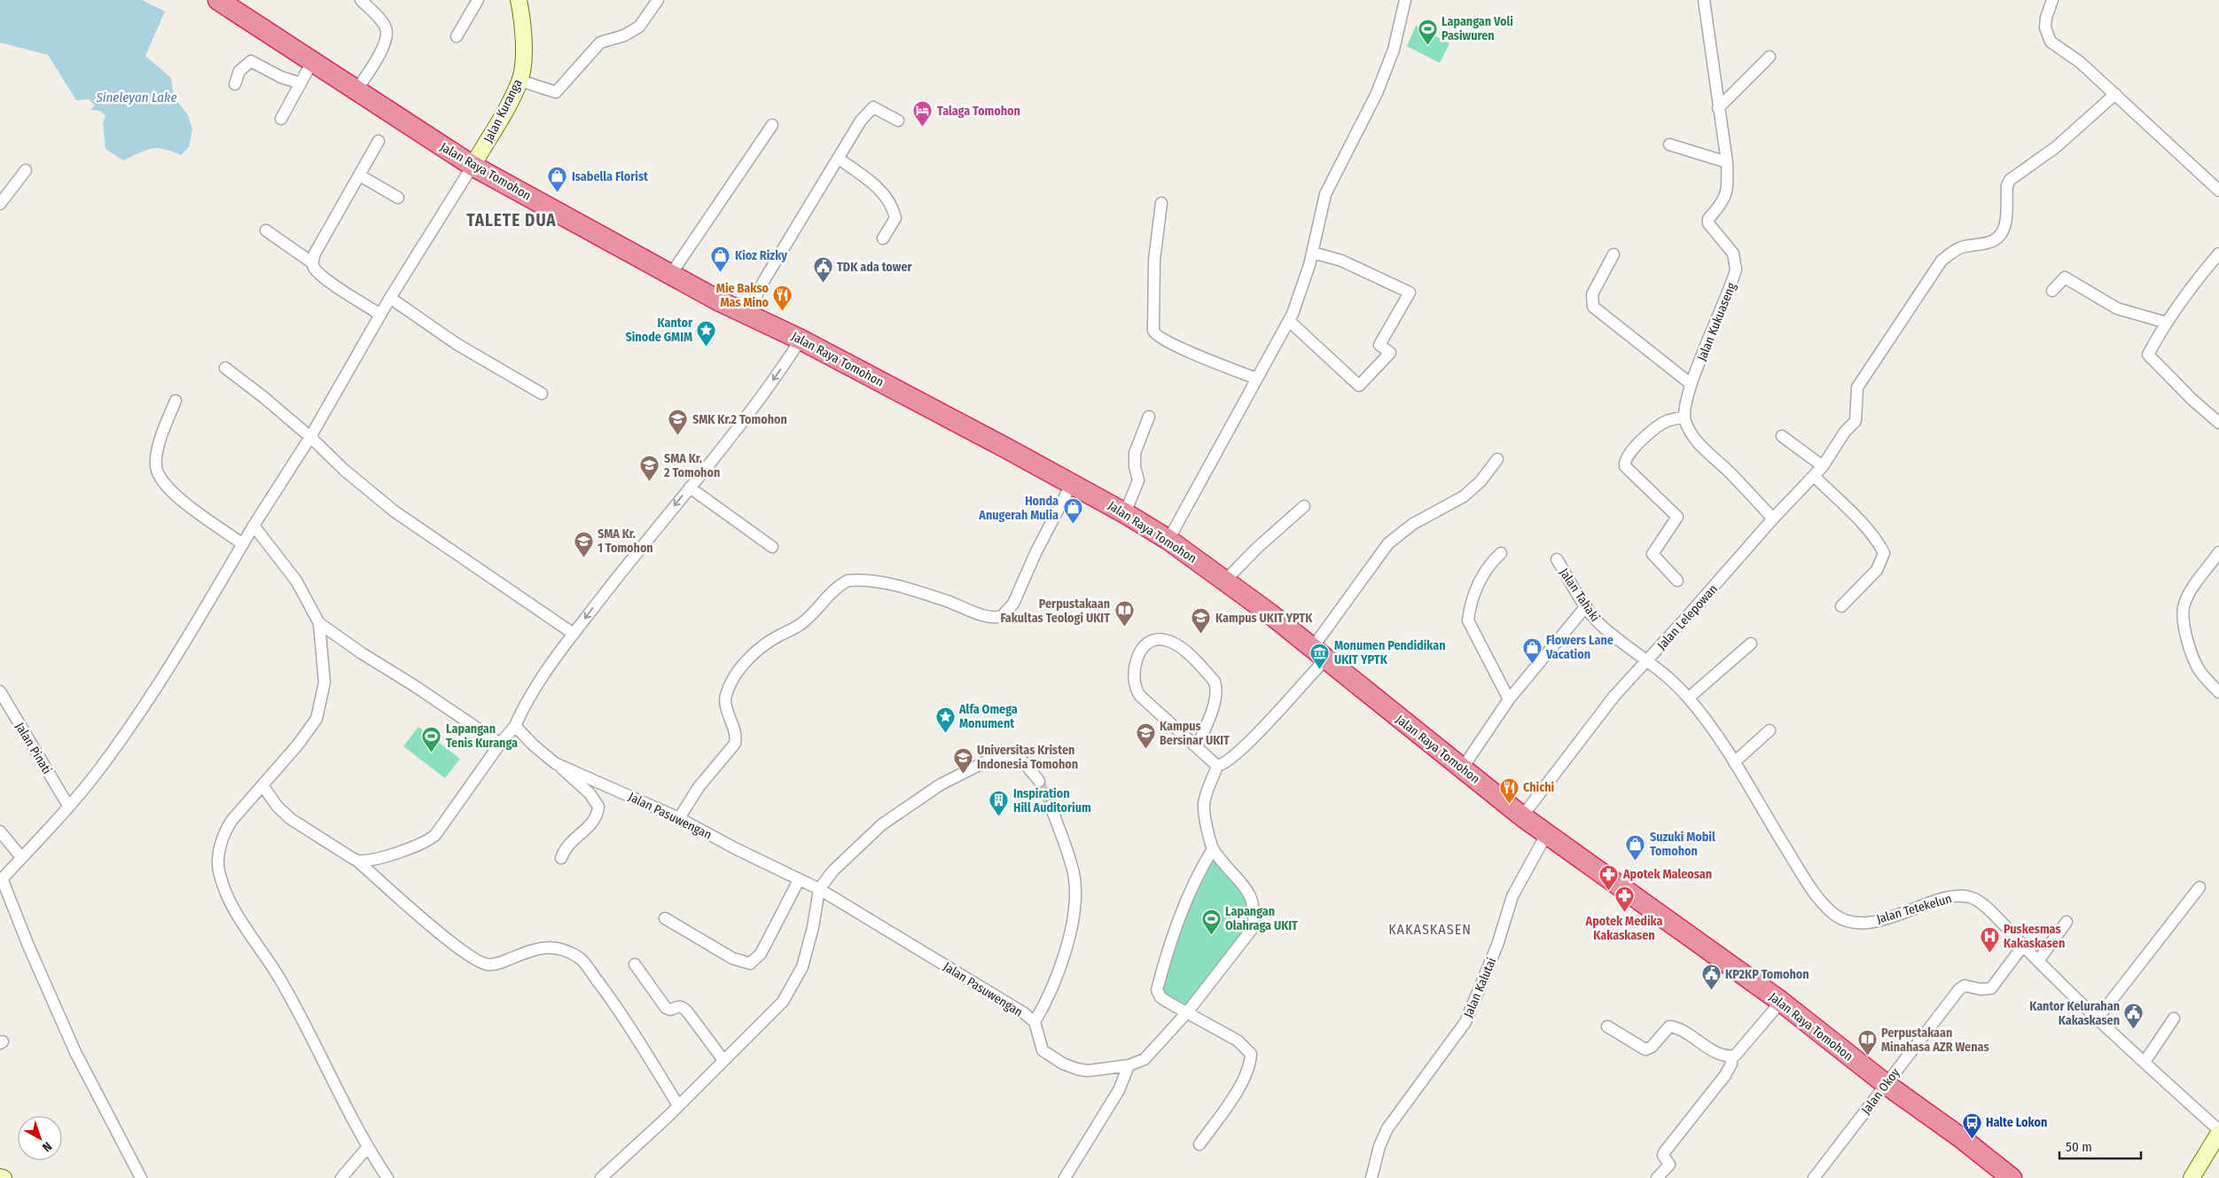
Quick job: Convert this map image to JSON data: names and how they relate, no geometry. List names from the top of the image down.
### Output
{
  "streets": {
    "highway": ["Jalan Raya Tomohon"],
    "street": [
      "Jalan Kuranga",
      "Jalan Kukuaseng",
      "Jalan Tahaki",
      "Jalan Lelepowan",
      "Jalan Pinati",
      "Jalan Pasuwengan",
      "Jalan Tetekelun",
      "Jalan Kalutai",
      "Jalan Okoy"
    ]
  },
  "crossings": [
    ["Jalan Kuranga", "Jalan Raya Tomohon"],
    ["Jalan Raya Tomohon", "Jalan Lelepowan"],
    ["Jalan Raya Tomohon", "Jalan Kalutai"],
    ["Jalan Raya Tomohon", "Jalan Okoy"],
    ["Jalan Tahaki", "Jalan Lelepowan"],
    ["Jalan Tahaki", "Jalan Tetekelun"],
    ["Jalan Lelepowan", "Jalan Tetekelun"],
    ["Jalan Tetekelun", "Jalan Okoy"]
  ],
  "districts": ["TALETE DUA", "KAKASKASEN"],
  "water": ["Sineleyan Lake"],
  "places": {
    "sports": ["Lapangan Voli Pasiwuren", "Lapangan Tenis Kuranga", "Lapangan Olahraga UKIT"],
    "hotel": ["Talaga Tomohon"],
    "shop": [
      "Isabella Florist",
      "Kioz Rizky",
      "Honda Anugerah Mulia",
      "Flowers Lane Vacation",
      "Suzuki Mobil Tomohon"
    ],
    "public building": ["TDK ada tower", "KP2KP Tomohon", "Kantor Kelurahan Kakaskasen"],
    "restaurant": ["Mie Bakso Mas Mino", "Chichi"],
    "place": ["Kantor Sinode GMIM", "Alfa Omega Monument"],
    "school or university": [
      "SMK Kr.2 Tomohon",
      "SMA Kr. 2 Tomohon",
      "SMA Kr. 1 Tomohon",
      "Kampus UKIT YPTK",
      "Kampus Bersinar UKIT",
      "Universitas Kristen Indonesia Tomohon"
    ],
    "library": ["Perpustakaan Fakultas Teologi UKIT", "Perpustakaan Minahasa AZR Wenas"],
    "museum": ["Monumen Pendidikan UKIT YPTK"],
    "building": ["Inspiration Hill Auditorium"],
    "pharmacy": ["Apotek Maleosan", "Apotek Medika Kakaskasen"],
    "hospital": ["Puskesmas Kakaskasen"],
    "bus stop": ["Halte Lokon"]
  },
  "scale_bar": "50 m",
  "north": "bottom right"
}
